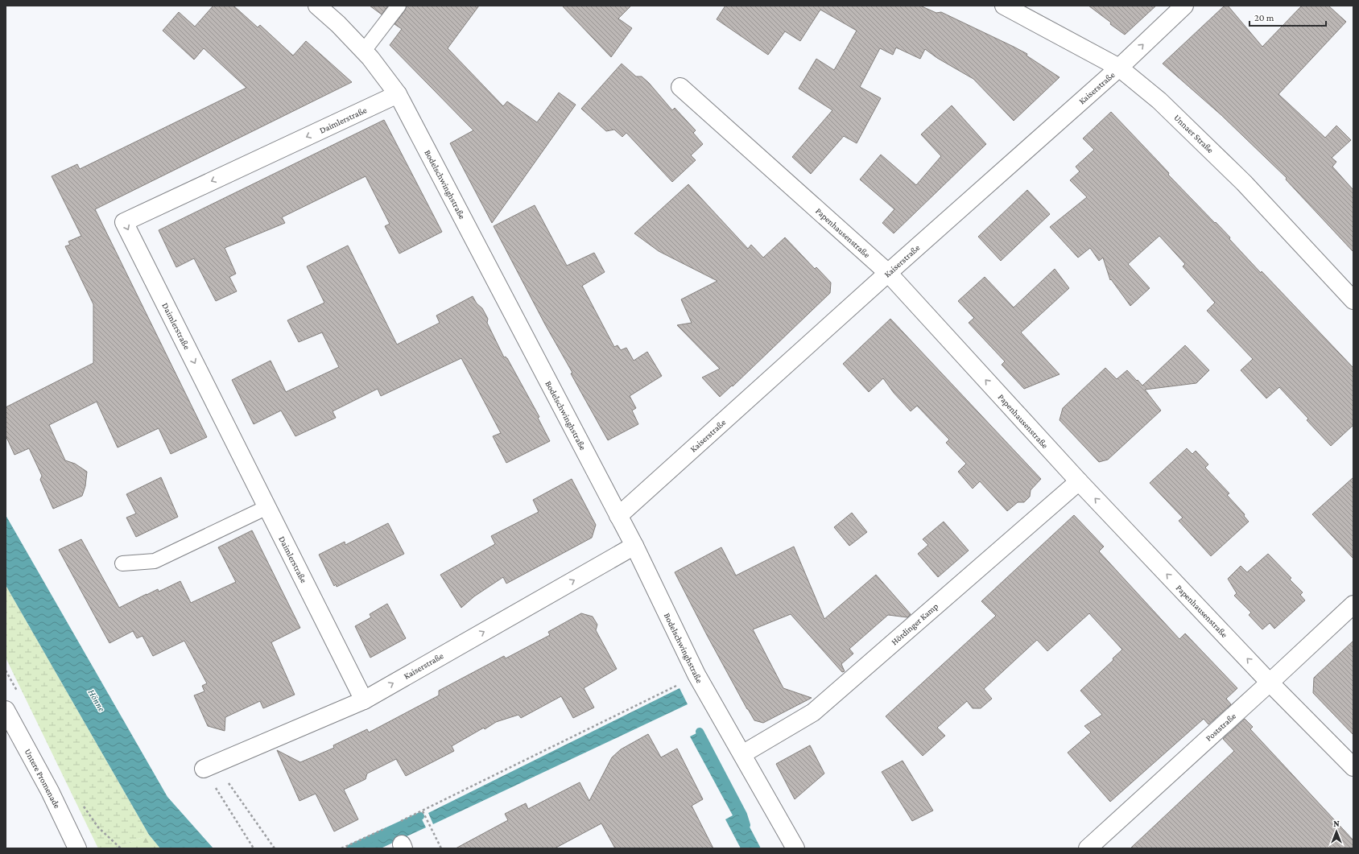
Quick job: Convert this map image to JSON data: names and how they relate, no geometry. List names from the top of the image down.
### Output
{
  "streets": {
    "street": [
      "Kaiserstraße",
      "Daimlerstraße",
      "Unnaer Straße",
      "Bodelschwinghstraße",
      "Papenhausenstraße",
      "Hördinger Kamp",
      "Poststraße",
      "Untere Promenade"
    ]
  },
  "crossings": [
    ["Kaiserstraße", "Daimlerstraße"],
    ["Kaiserstraße", "Unnaer Straße"],
    ["Kaiserstraße", "Bodelschwinghstraße"],
    ["Kaiserstraße", "Papenhausenstraße"],
    ["Daimlerstraße", "Bodelschwinghstraße"],
    ["Bodelschwinghstraße", "Hördinger Kamp"],
    ["Papenhausenstraße", "Hördinger Kamp"],
    ["Papenhausenstraße", "Poststraße"]
  ],
  "one_way": ["Papenhausenstraße"],
  "water": ["Hönne"],
  "scale_bar": "20 m",
  "north": "top"
}
